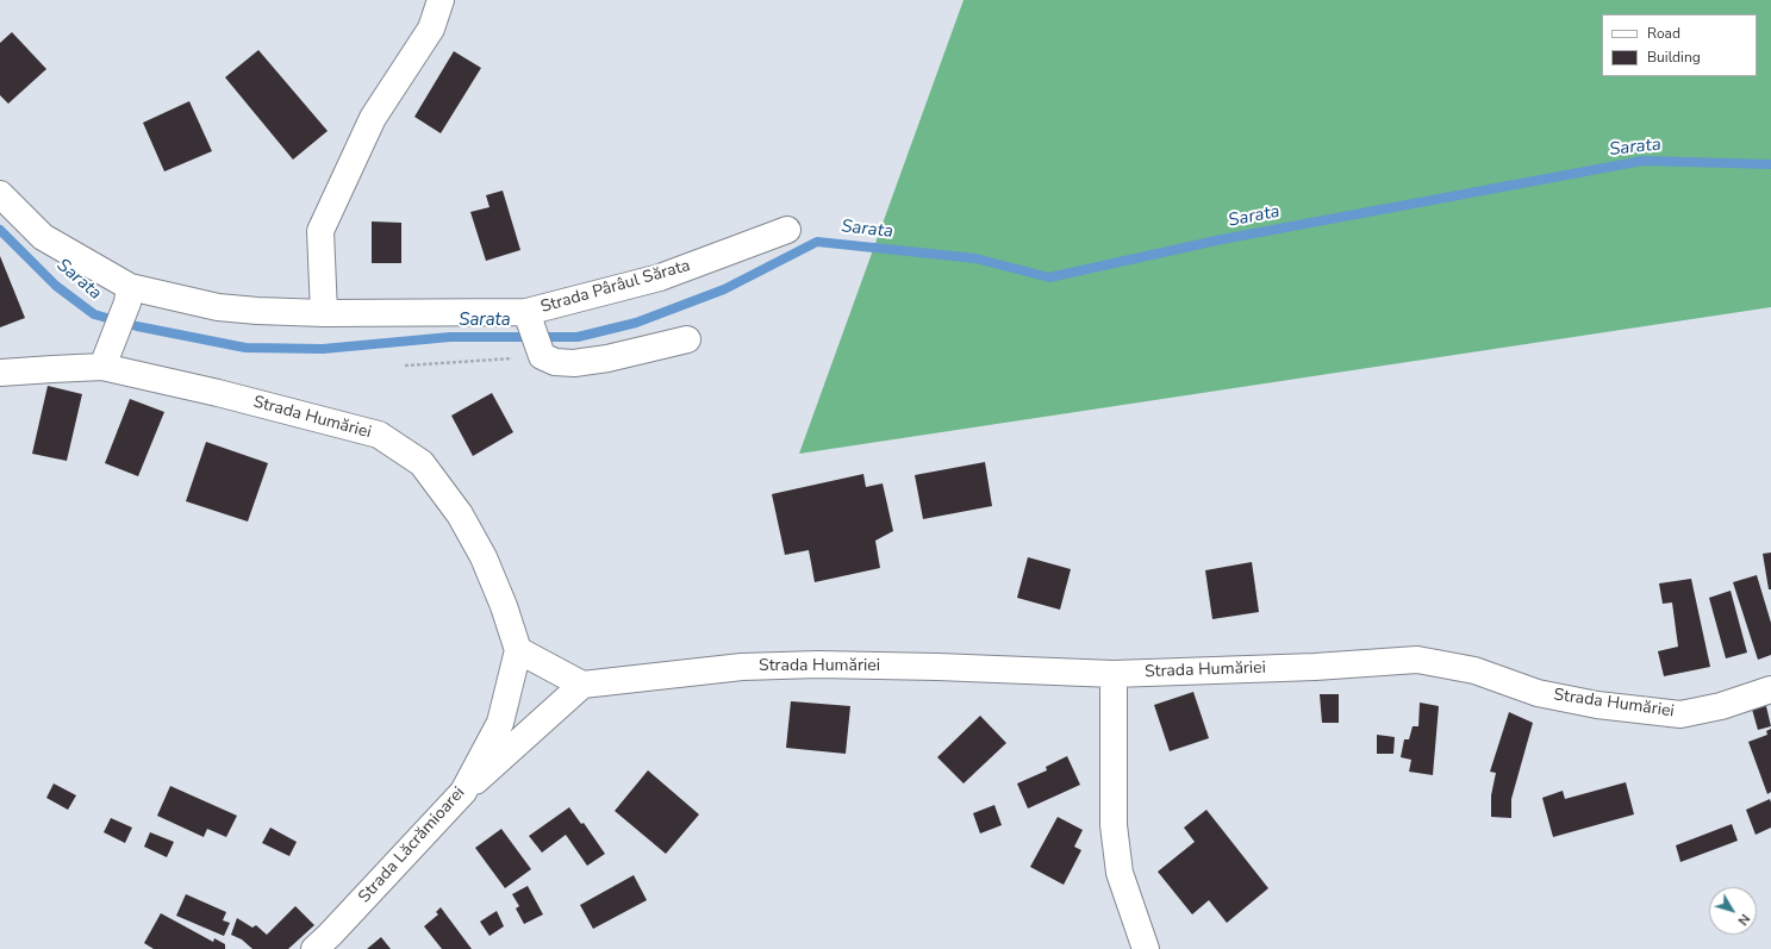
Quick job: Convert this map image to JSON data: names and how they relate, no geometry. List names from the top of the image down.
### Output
{
  "streets": {
    "street": ["Strada Pârâul Sărata", "Strada Humăriei", "Strada Lăcrămioarei"]
  },
  "crossings": [
    ["Strada Humăriei", "Strada Lăcrămioarei"]
  ],
  "water": ["Sarata"],
  "legend": ["Road", "Building"],
  "north": "bottom right"
}
